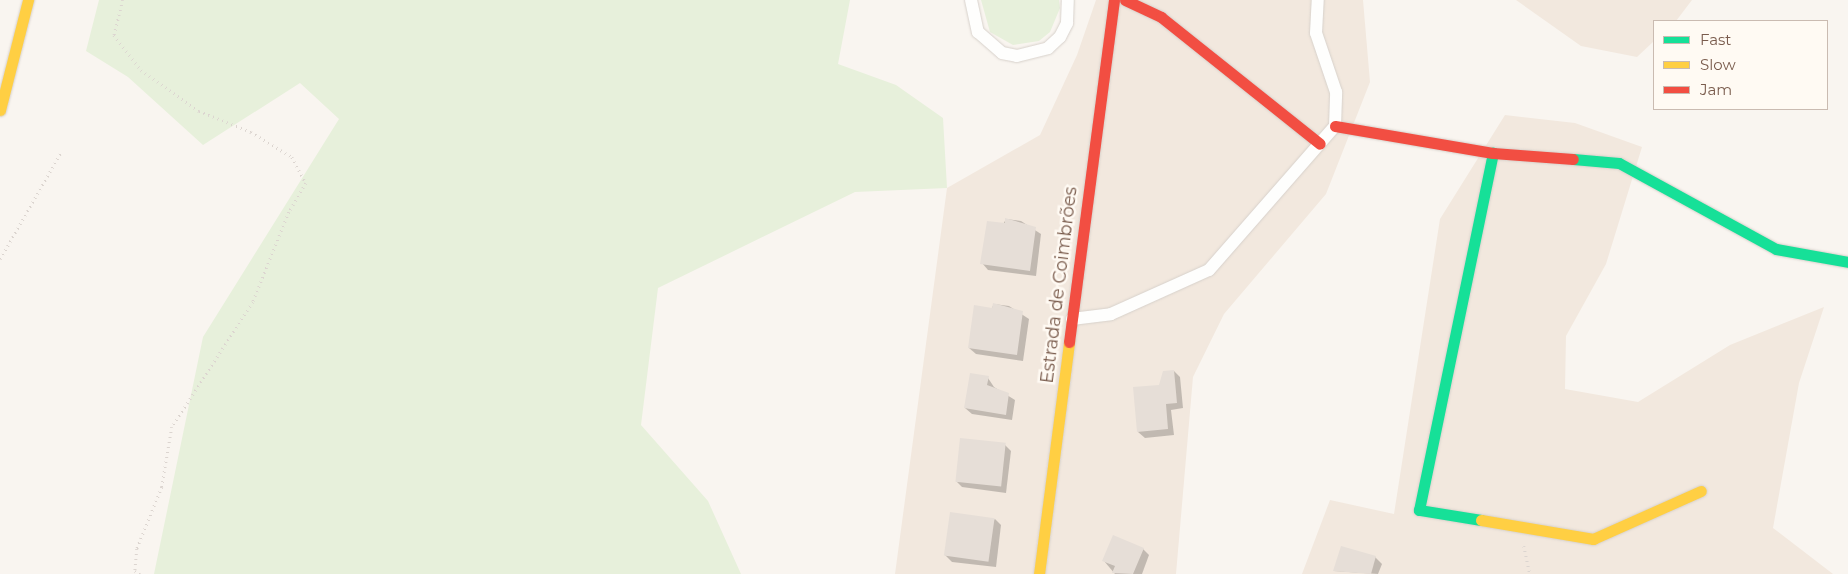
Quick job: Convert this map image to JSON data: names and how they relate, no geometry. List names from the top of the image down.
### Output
{
  "streets": {
    "main road": ["Estrada de Coimbrões"]
  },
  "legend": ["Fast", "Slow", "Jam"]
}
